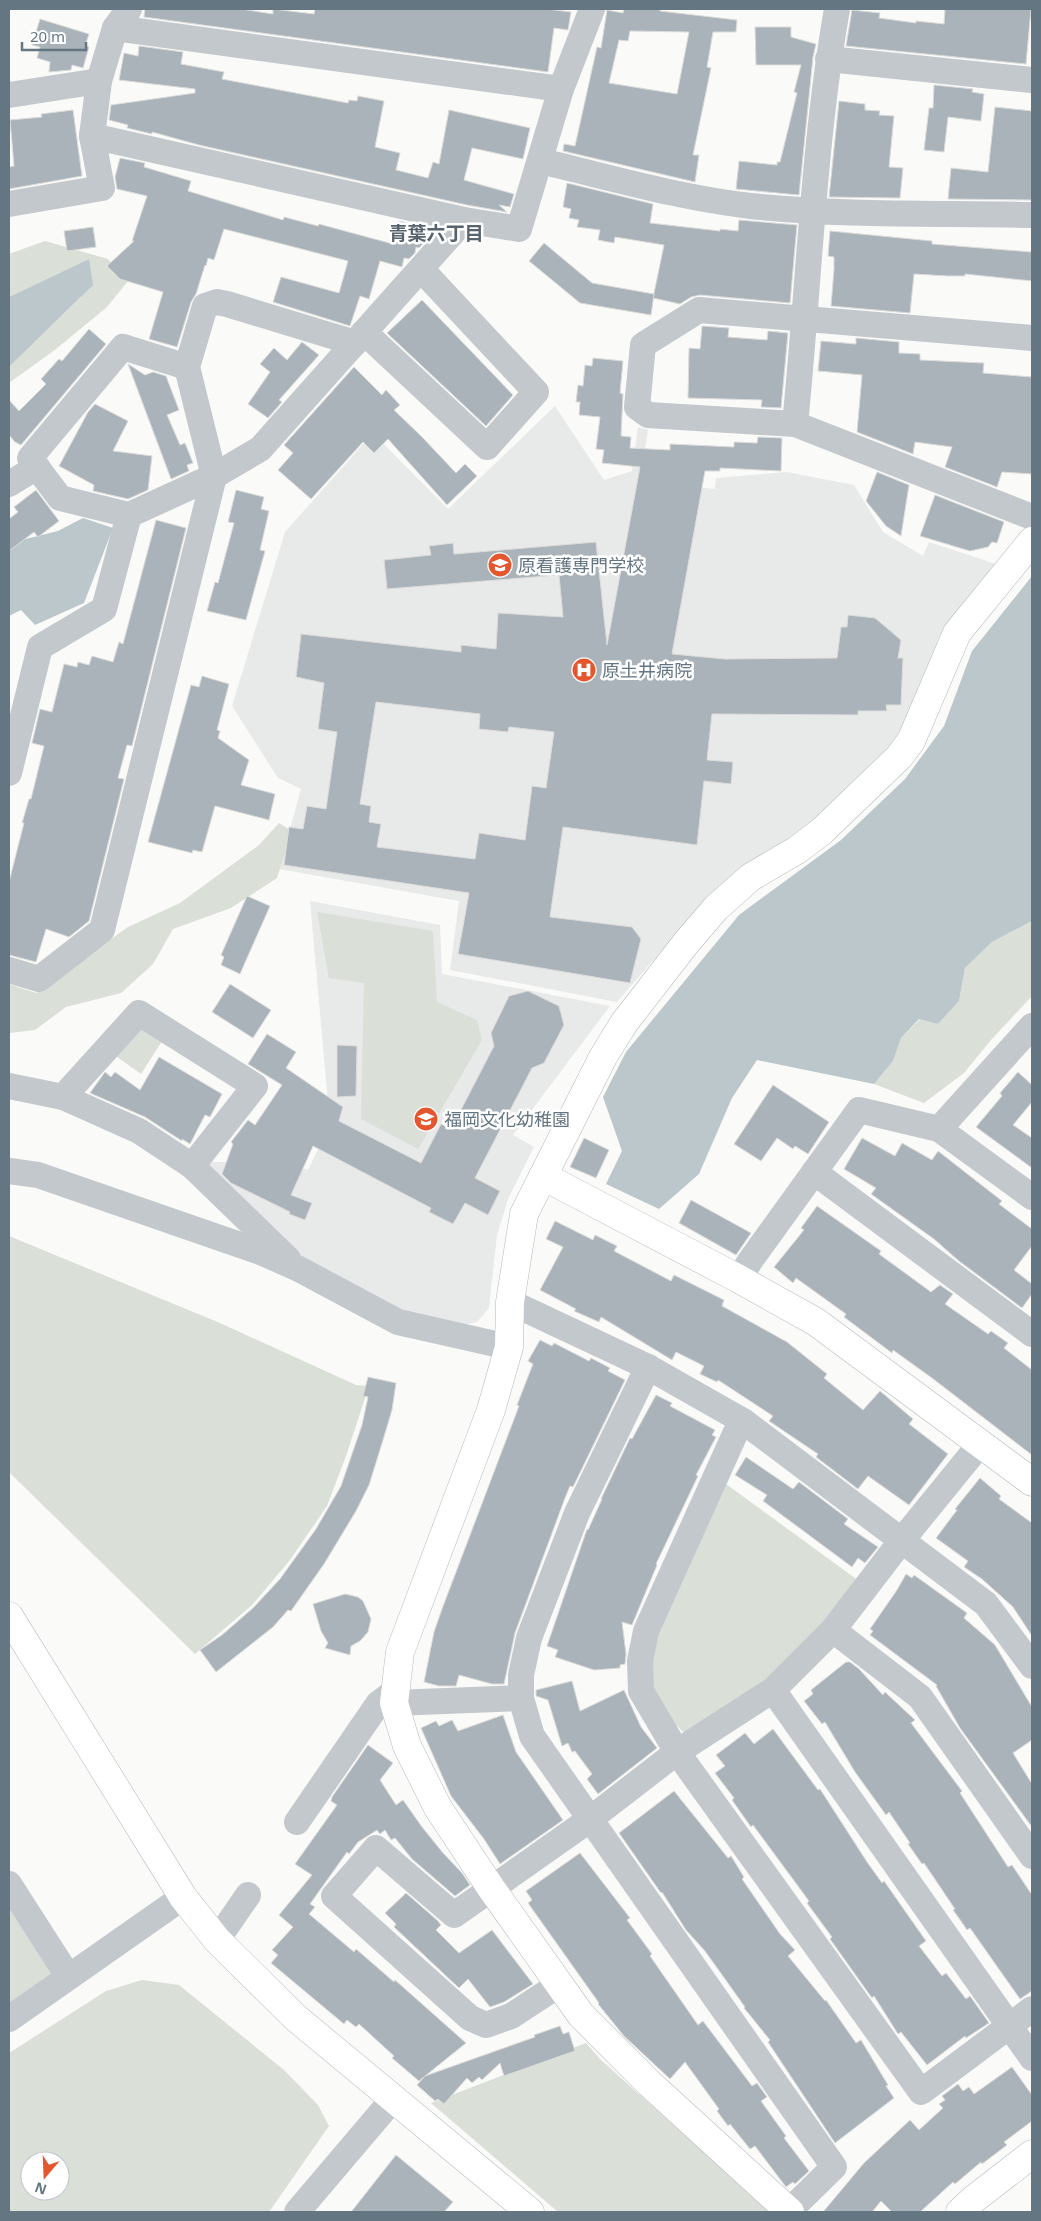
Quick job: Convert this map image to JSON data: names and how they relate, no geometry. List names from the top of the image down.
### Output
{
  "districts": ["青葉六丁目"],
  "places": {
    "school or university": ["原看護専門学校", "福岡文化幼稚園"],
    "hospital": ["原土井病院"]
  },
  "scale_bar": "20 m",
  "north": "bottom"
}
